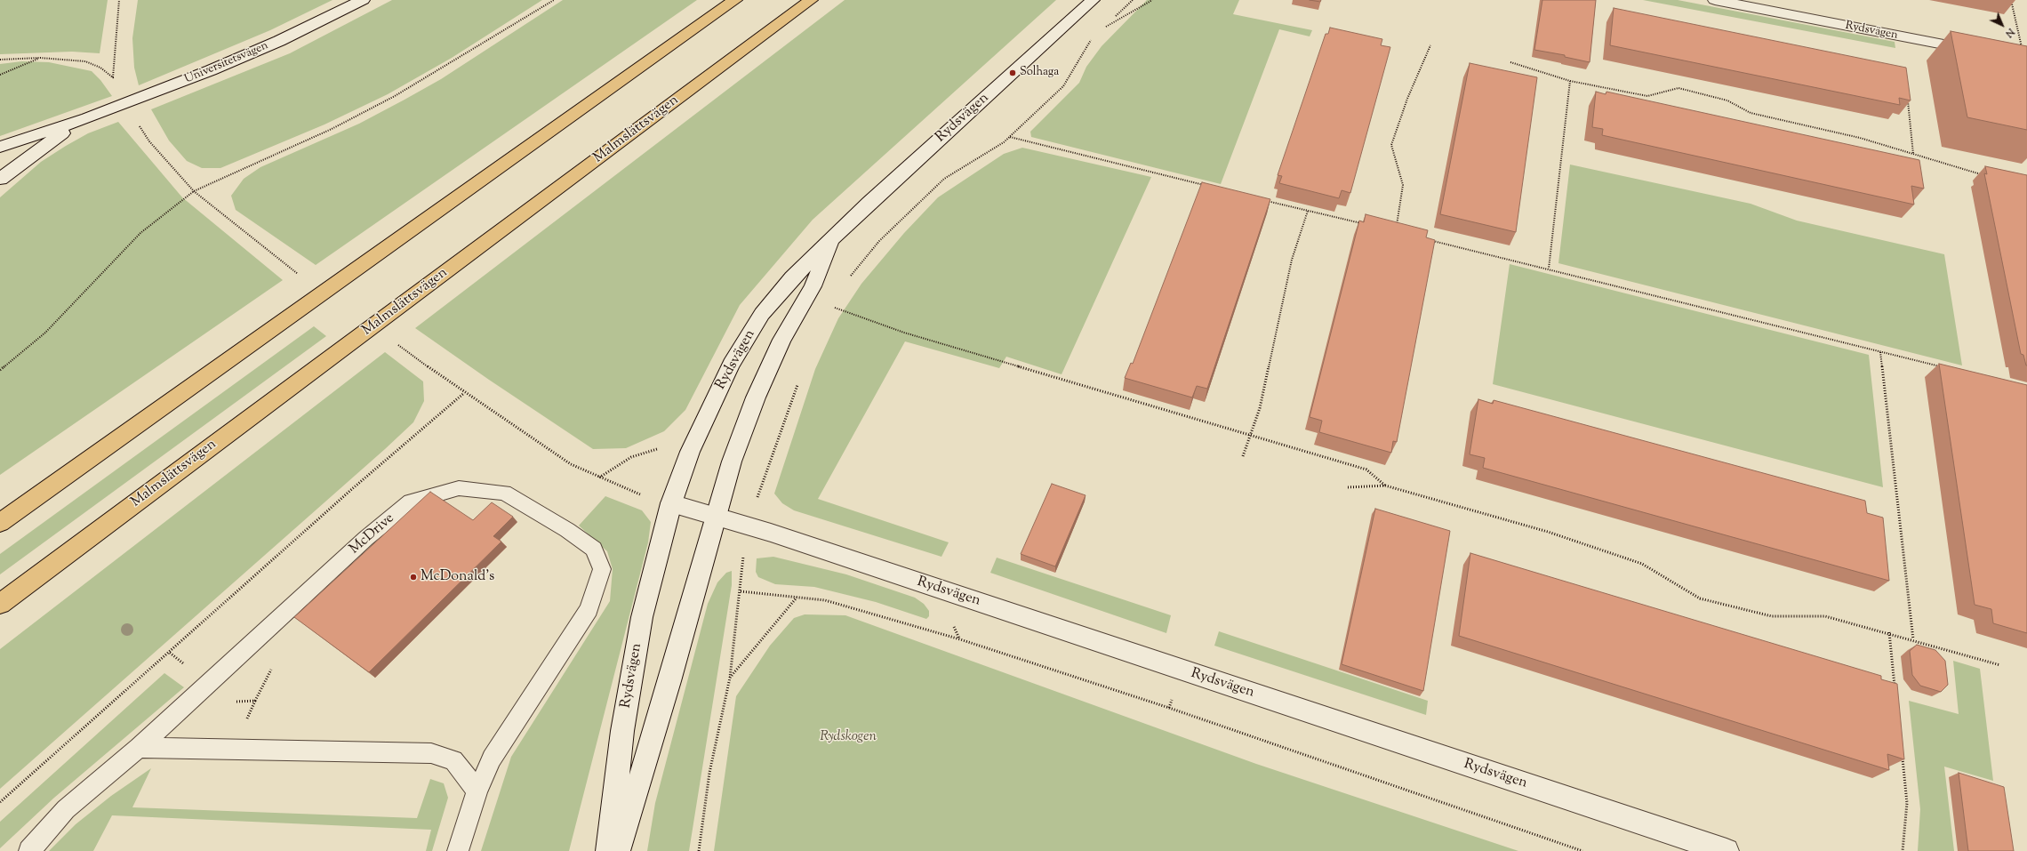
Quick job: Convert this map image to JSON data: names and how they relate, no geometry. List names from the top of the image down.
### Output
{
  "streets": {
    "highway": ["Malmslättsvägen"],
    "street": ["Rydsvägen", "Universitetsvägen"],
    "lane": ["McDrive"]
  },
  "parks": ["Rydskogen"],
  "places": ["Solhaga", "McDonald's"],
  "north": "bottom right"
}
